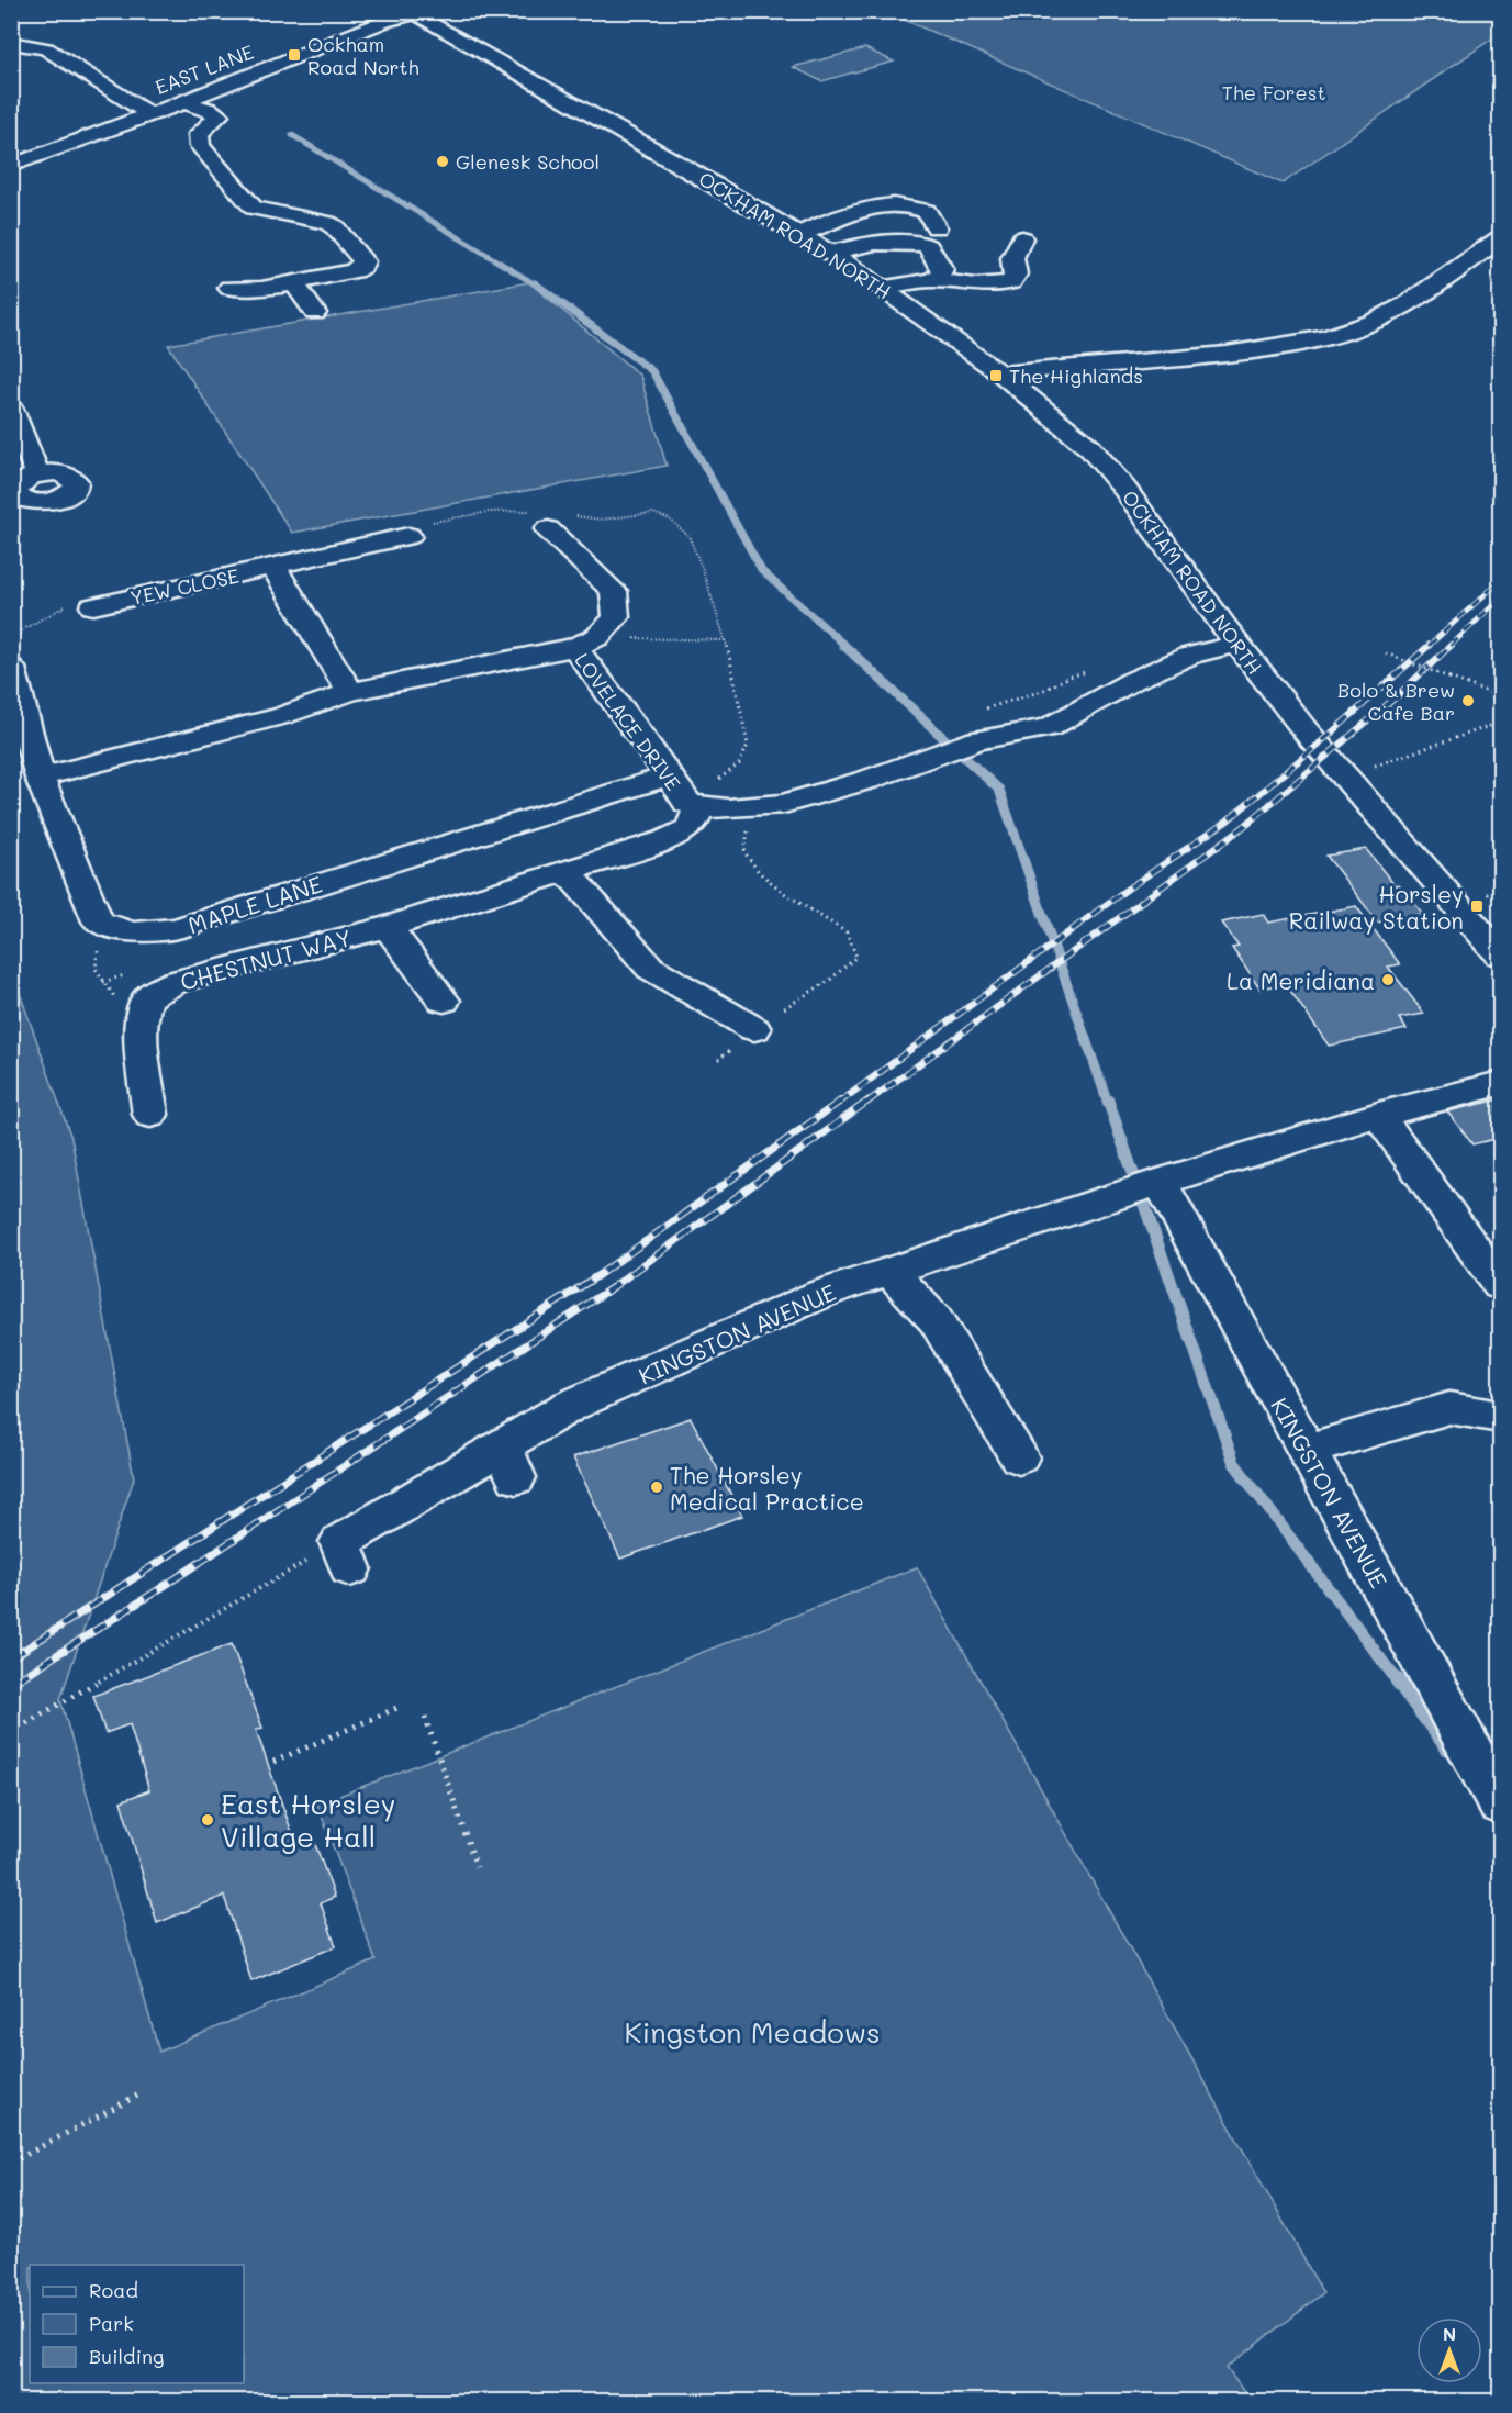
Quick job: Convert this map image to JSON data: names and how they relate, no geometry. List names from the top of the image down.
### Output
{
  "streets": {
    "street": [
      "EAST LANE",
      "OCKHAM ROAD NORTH",
      "YEW CLOSE",
      "LOVELACE DRIVE",
      "MAPLE LANE",
      "CHESTNUT WAY",
      "KINGSTON AVENUE"
    ]
  },
  "crossings": [
    ["EAST LANE", "OCKHAM ROAD NORTH"],
    ["OCKHAM ROAD NORTH", "LOVELACE DRIVE"],
    ["LOVELACE DRIVE", "MAPLE LANE"],
    ["LOVELACE DRIVE", "CHESTNUT WAY"],
    ["MAPLE LANE", "CHESTNUT WAY"]
  ],
  "parks": ["The Forest", "Kingston Meadows"],
  "places": {
    "transit": ["Ockham Road North", "The Highlands", "Horsley Railway Station"],
    "other": [
      "Glenesk School",
      "Bolo & Brew Cafe Bar",
      "La Meridiana",
      "The Horsley Medical Practice",
      "East Horsley Village Hall"
    ]
  },
  "legend": ["Road", "Park", "Building"],
  "north": "top"
}
